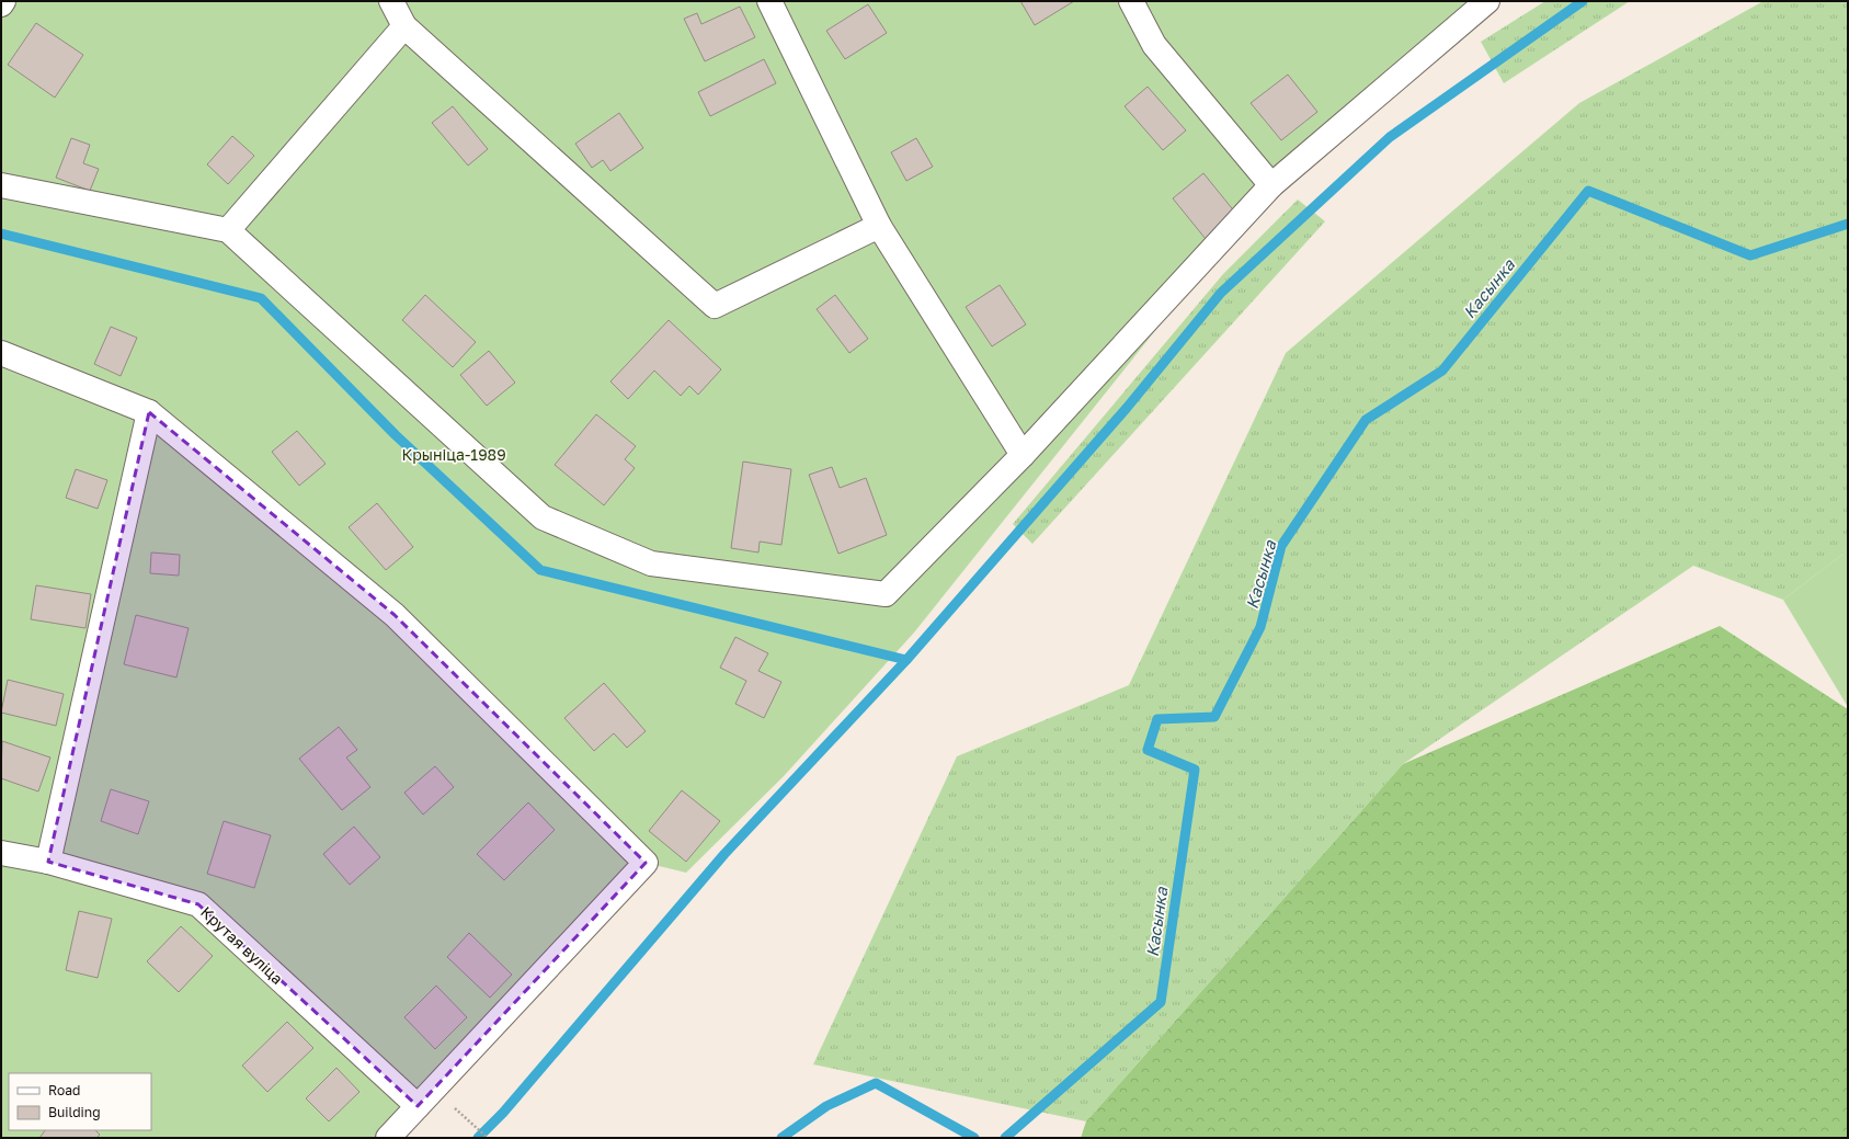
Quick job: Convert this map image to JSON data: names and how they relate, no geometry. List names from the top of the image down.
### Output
{
  "streets": {
    "street": ["Крутая вуліца"]
  },
  "water": ["Касынка"],
  "parks": ["Крыніца-1989"],
  "legend": ["Road", "Building"]
}
